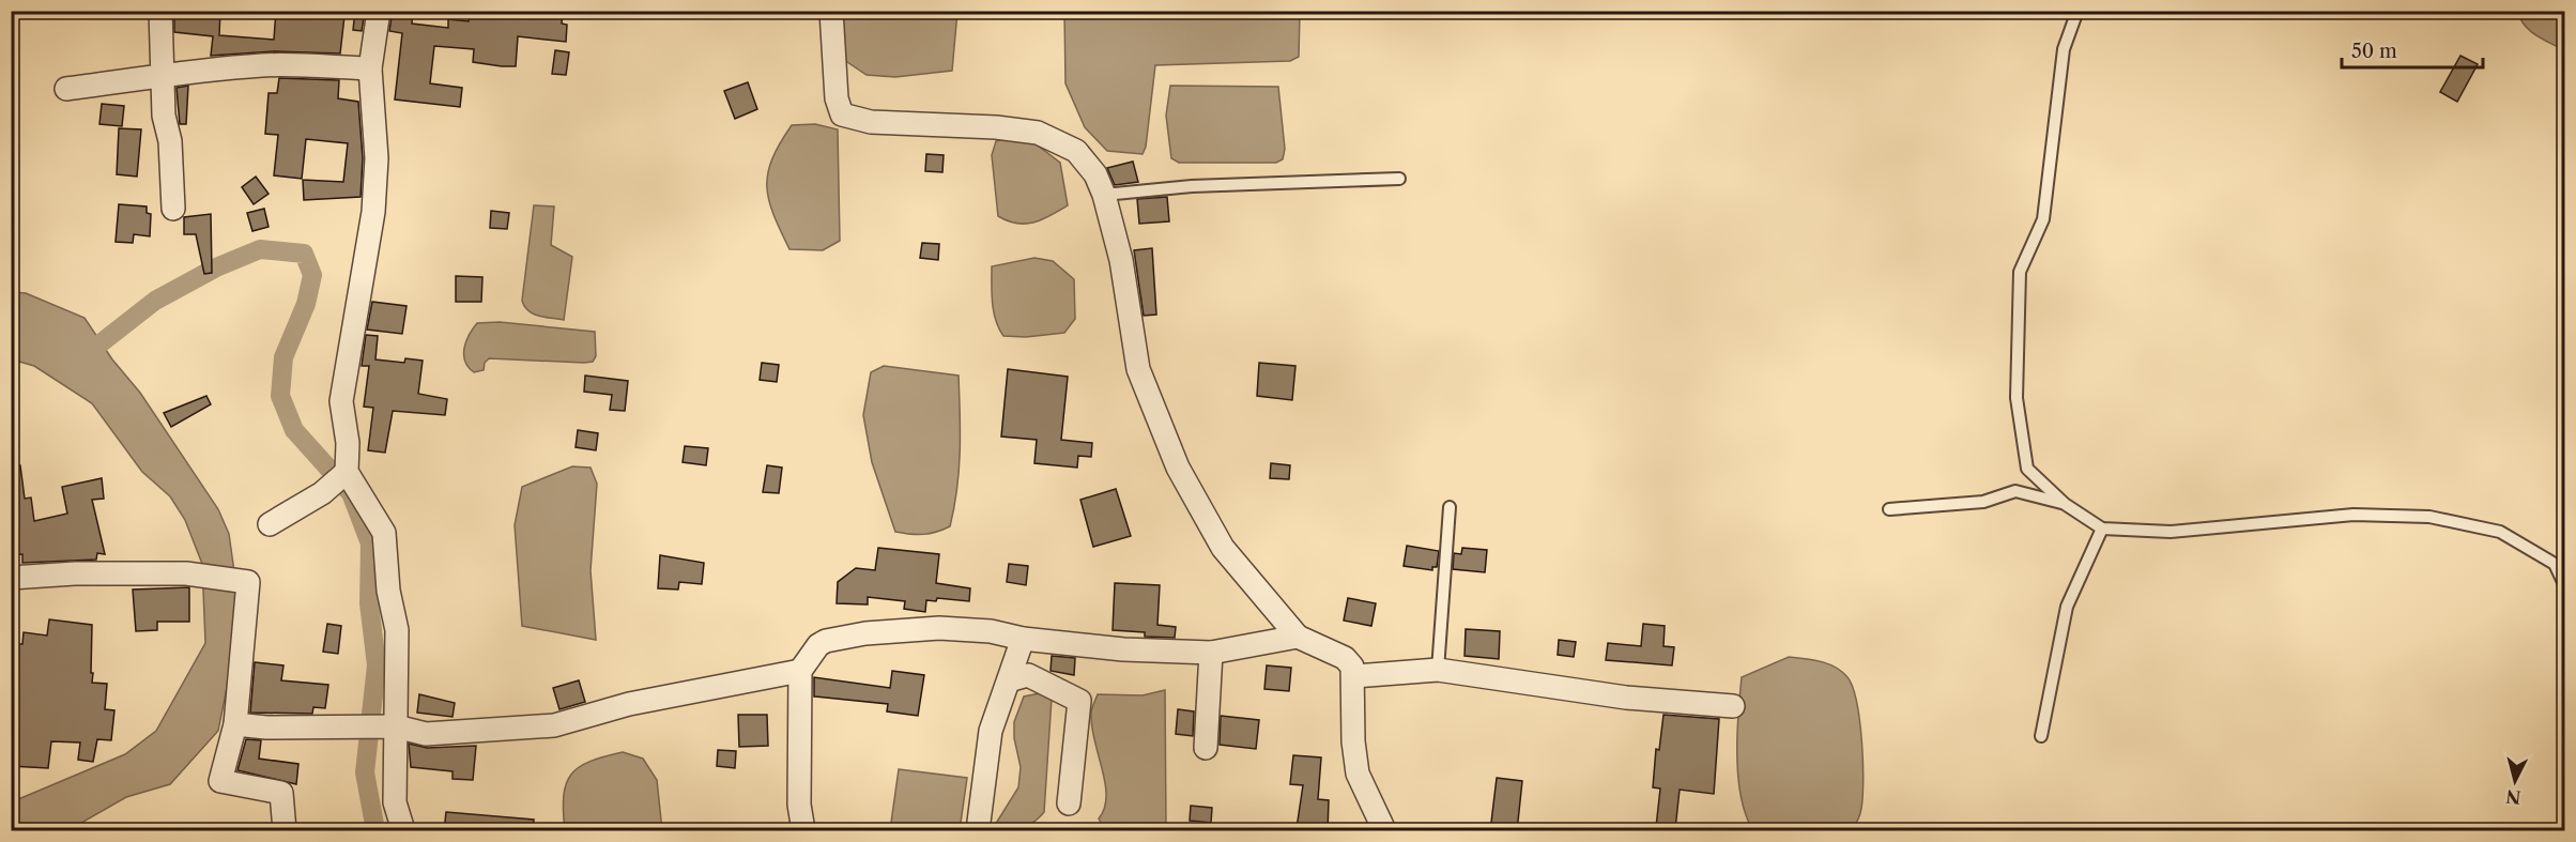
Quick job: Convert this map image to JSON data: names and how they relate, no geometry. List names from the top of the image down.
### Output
{
  "scale_bar": "50 m",
  "north": "bottom"
}
